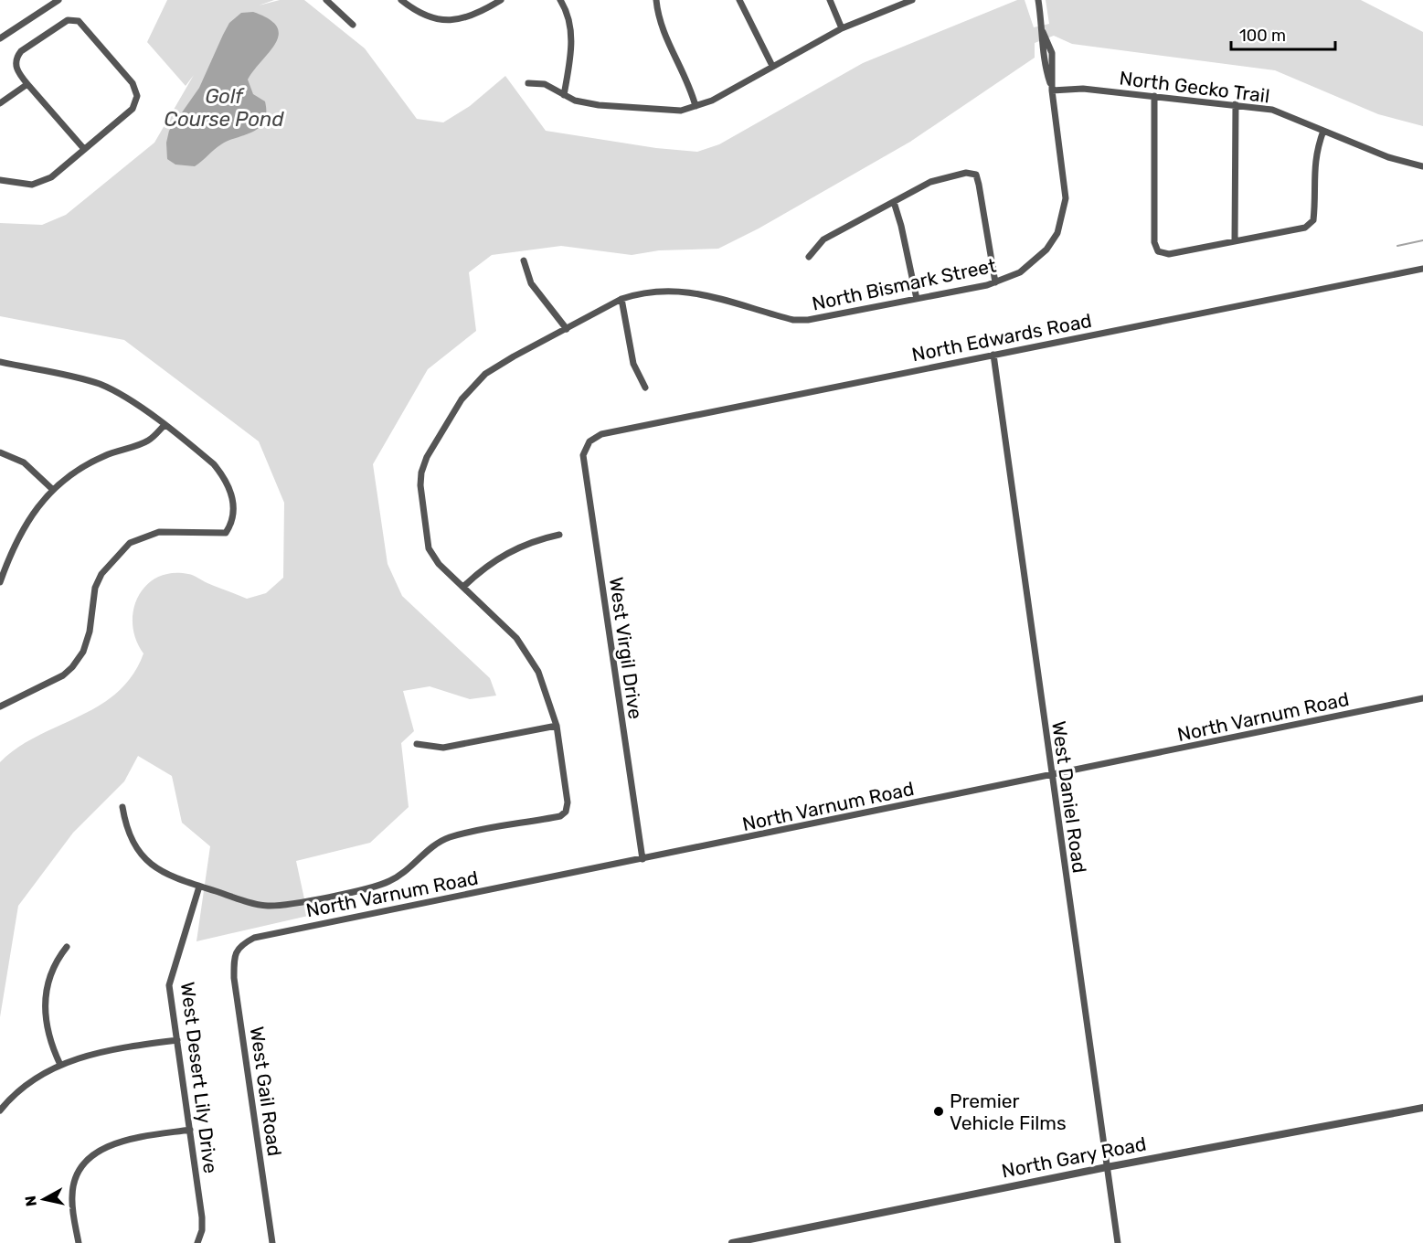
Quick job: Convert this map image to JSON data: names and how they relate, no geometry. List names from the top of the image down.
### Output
{
  "streets": {
    "street": [
      "North Gecko Trail",
      "North Bismark Street",
      "North Edwards Road",
      "West Virgil Drive",
      "North Varnum Road",
      "West Daniel Road",
      "West Desert Lily Drive",
      "West Gail Road",
      "North Gary Road"
    ]
  },
  "crossings": [
    ["North Gecko Trail", "North Bismark Street"],
    ["North Bismark Street", "West Desert Lily Drive"],
    ["North Edwards Road", "West Virgil Drive"],
    ["North Edwards Road", "West Daniel Road"],
    ["West Virgil Drive", "North Varnum Road"],
    ["North Varnum Road", "West Daniel Road"],
    ["North Varnum Road", "West Gail Road"],
    ["West Daniel Road", "North Gary Road"]
  ],
  "water": ["Golf Course Pond"],
  "places": ["Premier Vehicle Films"],
  "scale_bar": "100 m",
  "north": "left"
}
